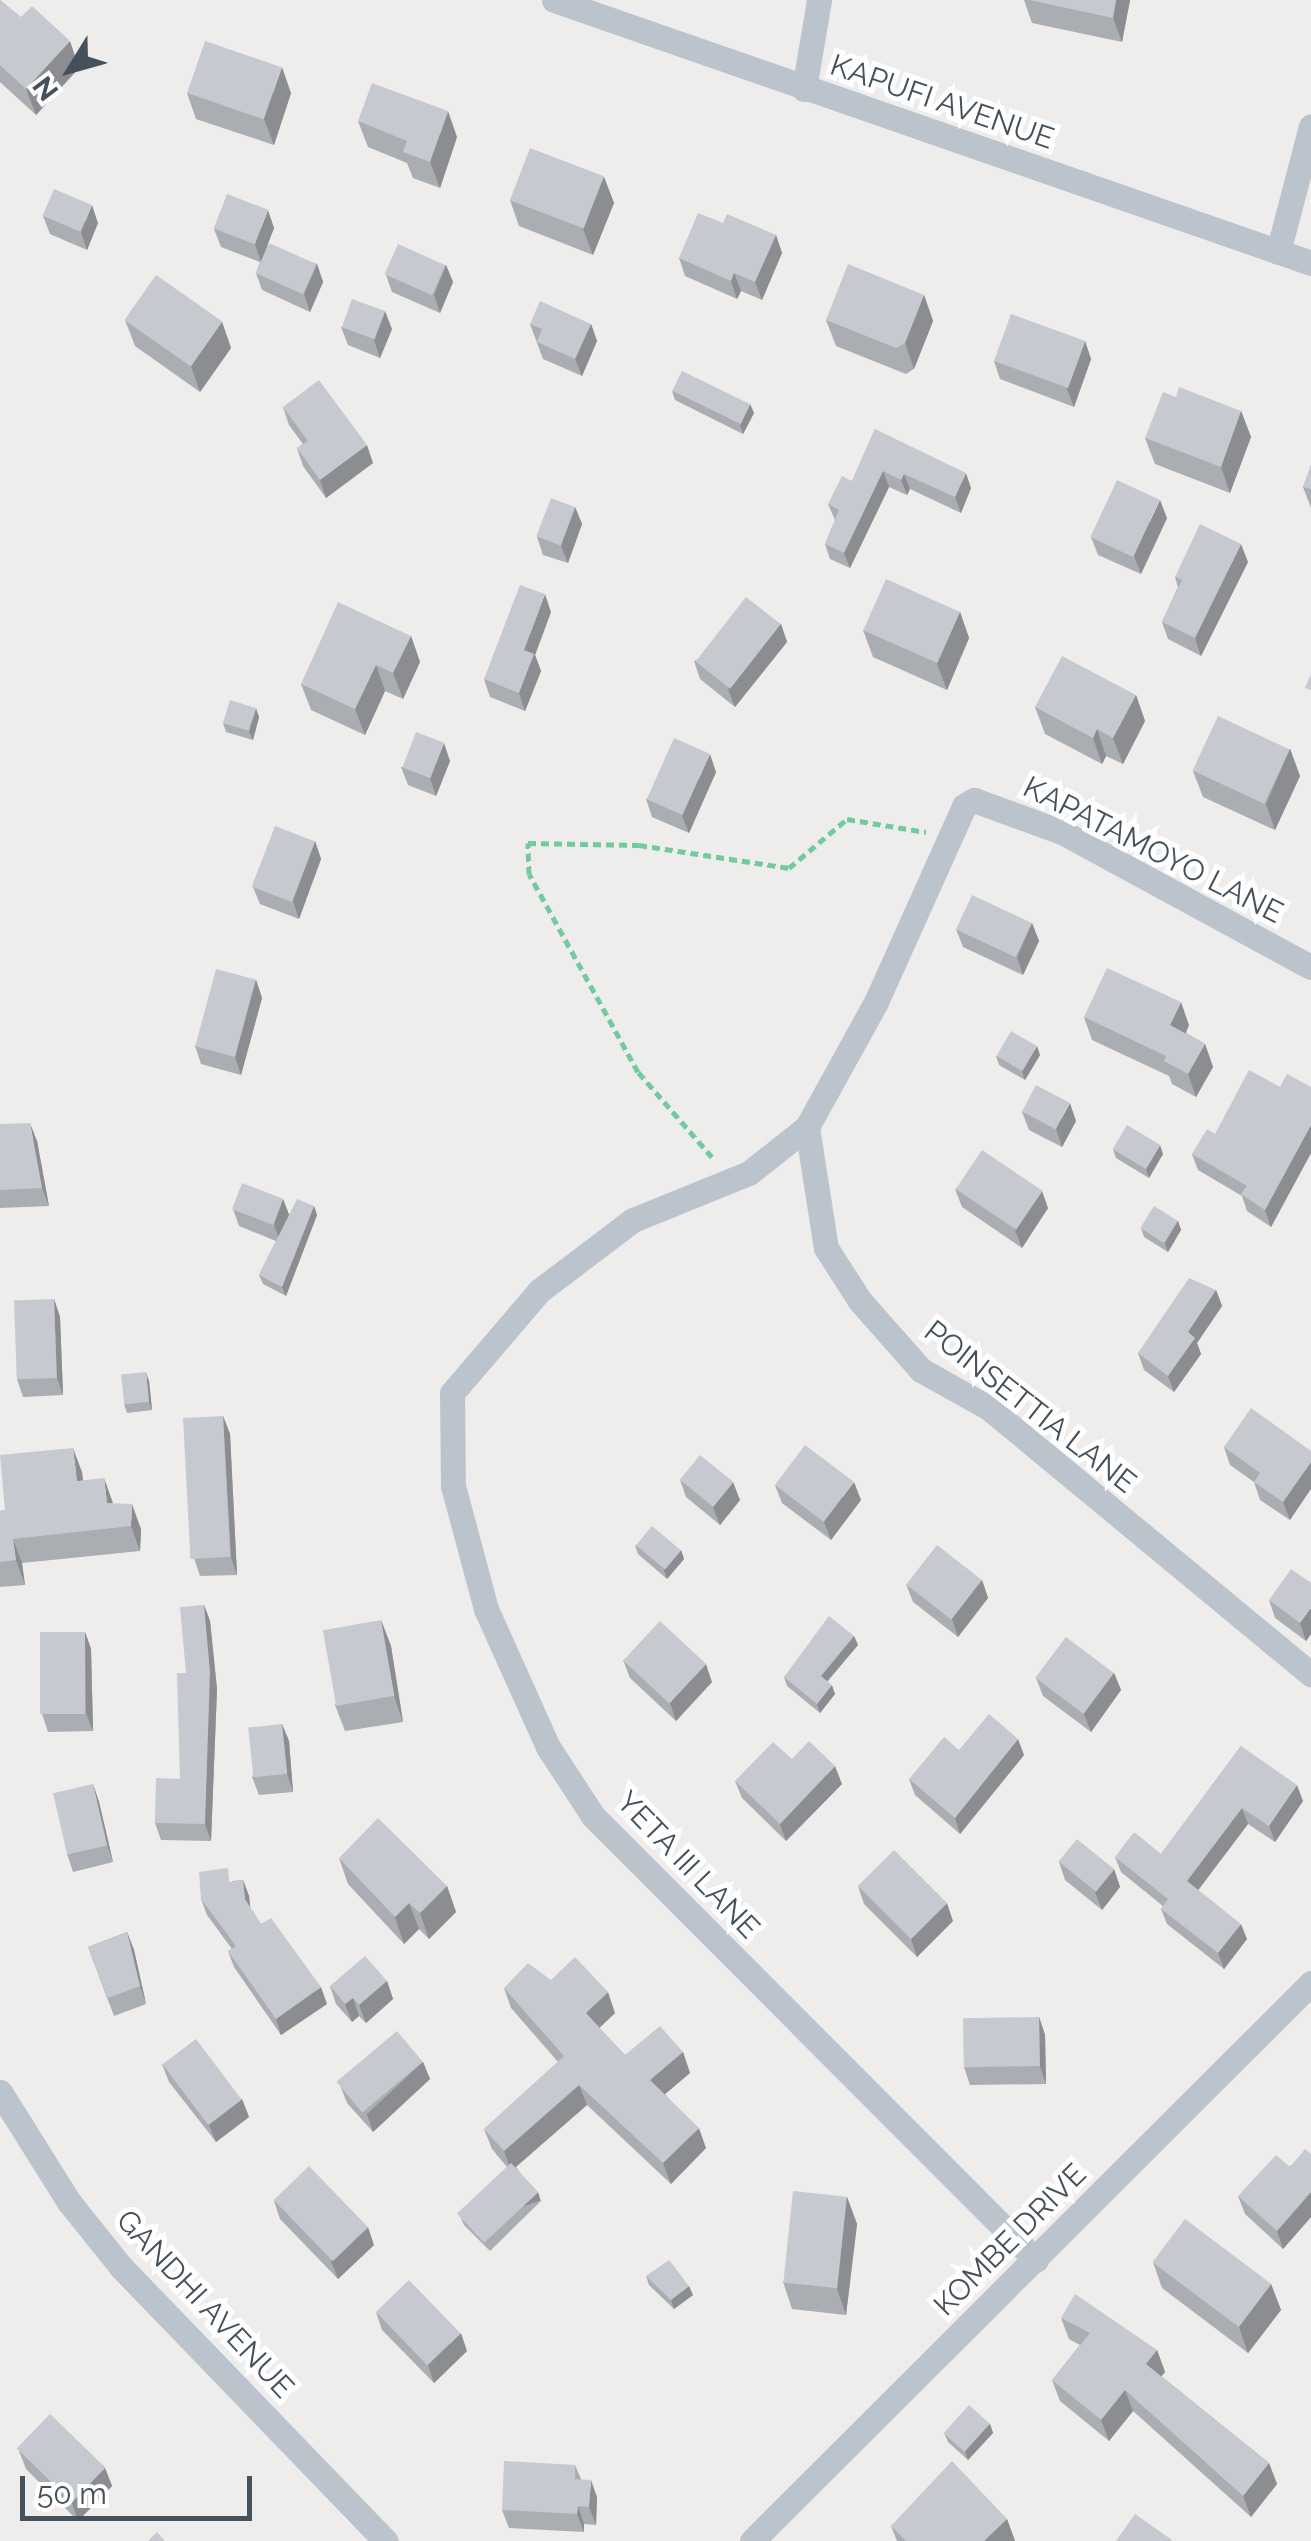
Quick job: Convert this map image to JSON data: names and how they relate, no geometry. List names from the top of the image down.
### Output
{
  "streets": {
    "street": [
      "KAPUFI AVENUE",
      "KAPATAMOYO LANE",
      "POINSETTIA LANE",
      "YETA III LANE",
      "KOMBE DRIVE",
      "GANDHI AVENUE"
    ]
  },
  "crossings": [
    ["KAPATAMOYO LANE", "POINSETTIA LANE"],
    ["KAPATAMOYO LANE", "YETA III LANE"],
    ["POINSETTIA LANE", "YETA III LANE"],
    ["YETA III LANE", "KOMBE DRIVE"]
  ],
  "scale_bar": "50 m",
  "north": "bottom left"
}
